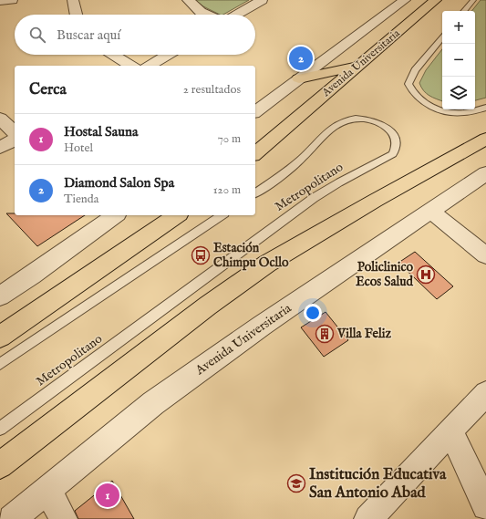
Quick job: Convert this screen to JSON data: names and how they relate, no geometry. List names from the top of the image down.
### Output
{
  "streets": {
    "main road": ["Avenida Universitaria"],
    "lane": ["Metropolitano"]
  },
  "places": {
    "bus stop": ["Estación Chimpu Ocllo"],
    "hospital": ["Policlinico Ecos Salud"],
    "building": ["Villa Feliz"],
    "school or university": ["Institución Educativa San Antonio Abad"]
  },
  "page": {
    "map_buttons": ["+", "−"],
    "search": "Buscar aquí",
    "pins": ["2", "1"],
    "heading": ["Cerca", "2 resultados"],
    "list": [
      {
        "mark": "1",
        "name": "Hostal Sauna",
        "note": "Hotel",
        "value": "70 m"
      },
      {
        "mark": "2",
        "name": "Diamond Salon Spa",
        "note": "Tienda",
        "value": "120 m"
      }
    ]
  }
}
